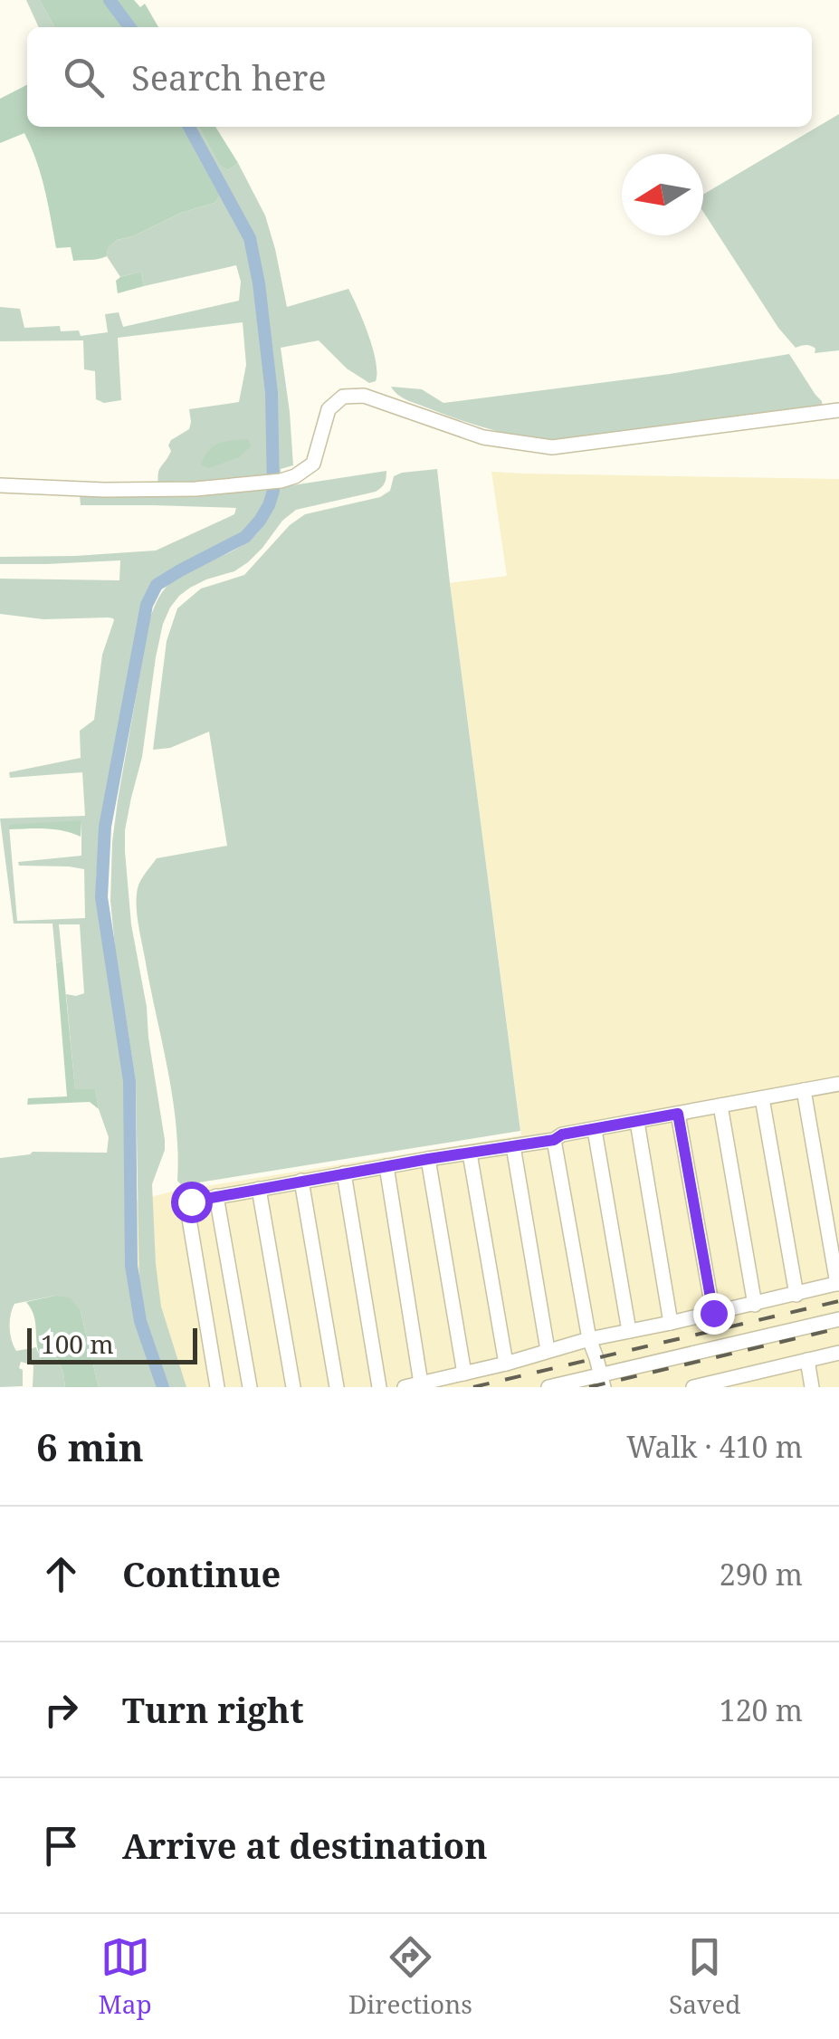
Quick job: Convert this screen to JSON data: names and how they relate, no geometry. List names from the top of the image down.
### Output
{
  "scale_bar": "100 m",
  "north": "left",
  "page": {
    "search": "Search here",
    "scale": "100 m",
    "heading": ["6 min", "Walk · 410 m"],
    "list": [
      ["Continue", "290 m"],
      ["Turn right", "120 m"],
      "Arrive at destination"
    ],
    "nav": ["Map", "Directions", "Saved"]
  }
}
